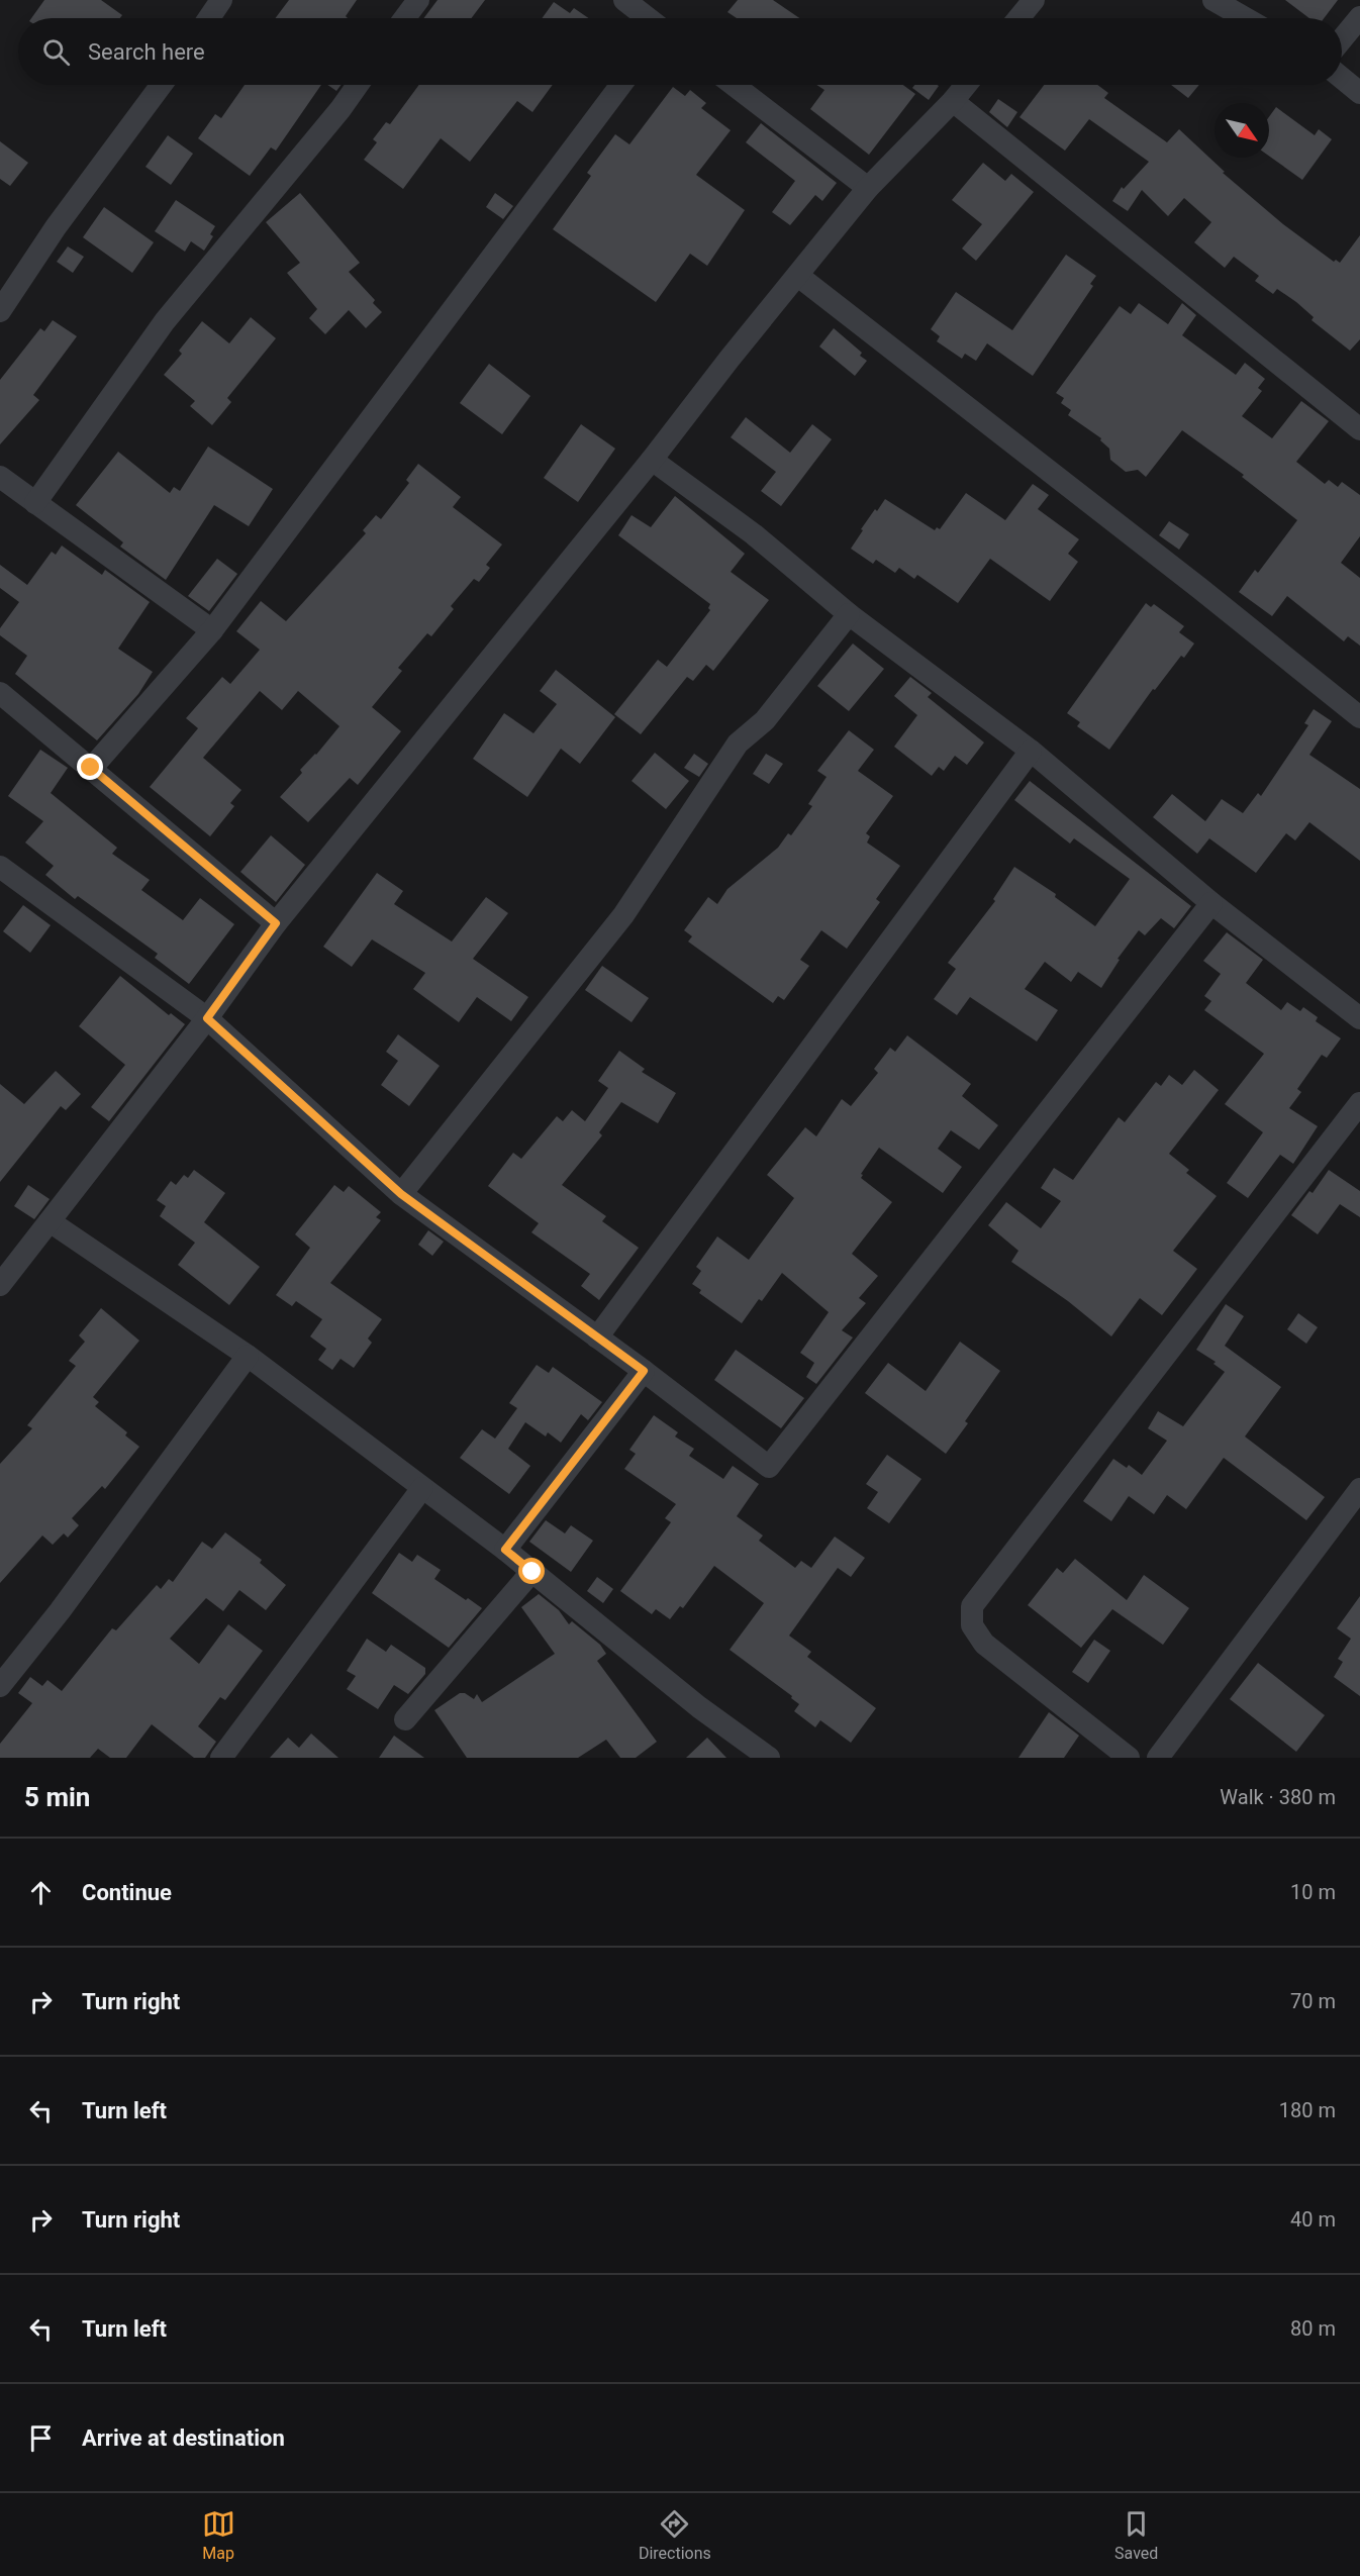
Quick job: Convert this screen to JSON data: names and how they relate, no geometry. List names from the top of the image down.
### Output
{
  "north": "bottom right",
  "page": {
    "search": "Search here",
    "heading": ["5 min", "Walk · 380 m"],
    "list": [
      ["Continue", "10 m"],
      ["Turn right", "70 m"],
      ["Turn left", "180 m"],
      ["Turn right", "40 m"],
      ["Turn left", "80 m"],
      "Arrive at destination"
    ],
    "nav": ["Map", "Directions", "Saved"]
  }
}
